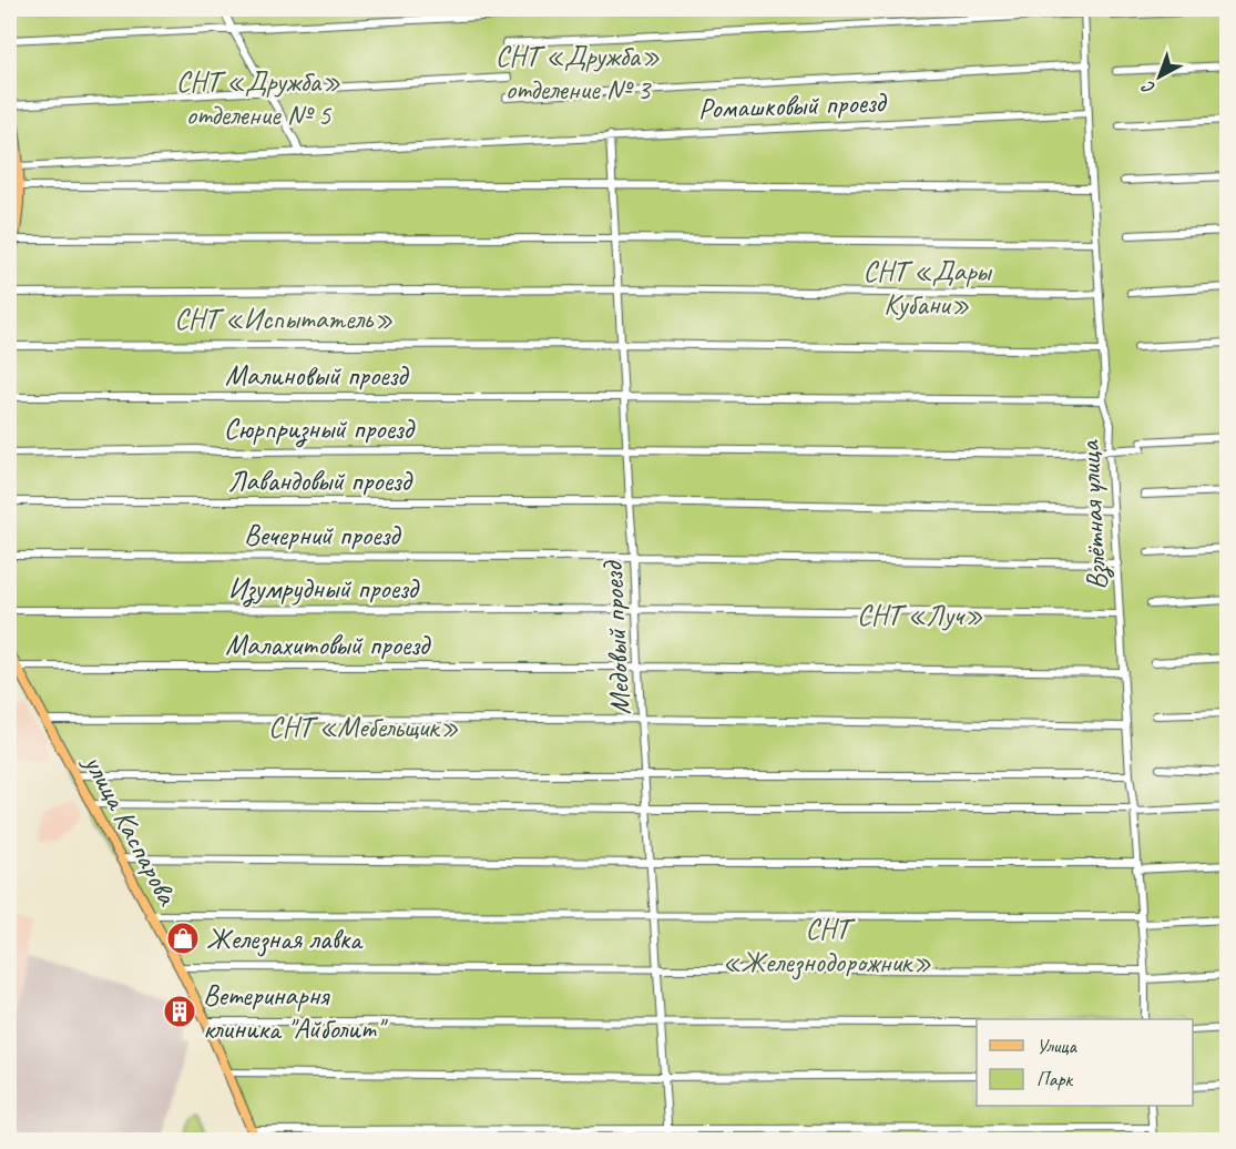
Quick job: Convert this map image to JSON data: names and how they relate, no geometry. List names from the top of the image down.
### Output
{
  "streets": {
    "main road": ["улица Каспарова"],
    "street": [
      "Ромашковый проезд",
      "Малиновый проезд",
      "Сюрпризный проезд",
      "Лавандовый проезд",
      "Взлётная улица",
      "Вечерний проезд",
      "Изумрудный проезд",
      "Медовый проезд",
      "Малахитовый проезд"
    ]
  },
  "crossings": [
    ["Ромашковый проезд", "Взлётная улица"],
    ["Ромашковый проезд", "Медовый проезд"],
    ["Малиновый проезд", "Взлётная улица"],
    ["Малиновый проезд", "Медовый проезд"],
    ["Сюрпризный проезд", "Взлётная улица"],
    ["Сюрпризный проезд", "Медовый проезд"],
    ["Лавандовый проезд", "Взлётная улица"],
    ["Лавандовый проезд", "Медовый проезд"],
    ["Взлётная улица", "Вечерний проезд"],
    ["Взлётная улица", "Изумрудный проезд"],
    ["Взлётная улица", "Малахитовый проезд"],
    ["Вечерний проезд", "Медовый проезд"],
    ["Изумрудный проезд", "Медовый проезд"],
    ["Медовый проезд", "Малахитовый проезд"],
    ["Малахитовый проезд", "улица Каспарова"]
  ],
  "parks": [
    "СНТ «Дружба» отделение № 3",
    "СНТ «Дружба» отделение № 5",
    "СНТ «Дары Кубани»",
    "СНТ «Испытатель»",
    "СНТ «Луч»",
    "СНТ «Мебельщик»",
    "СНТ «Железнодорожник»"
  ],
  "places": {
    "shop": ["Железная лавка"],
    "building": ["Ветеринарня клиника \"Айболит\""]
  },
  "legend": ["Улица", "Парк"],
  "north": "bottom left"
}
